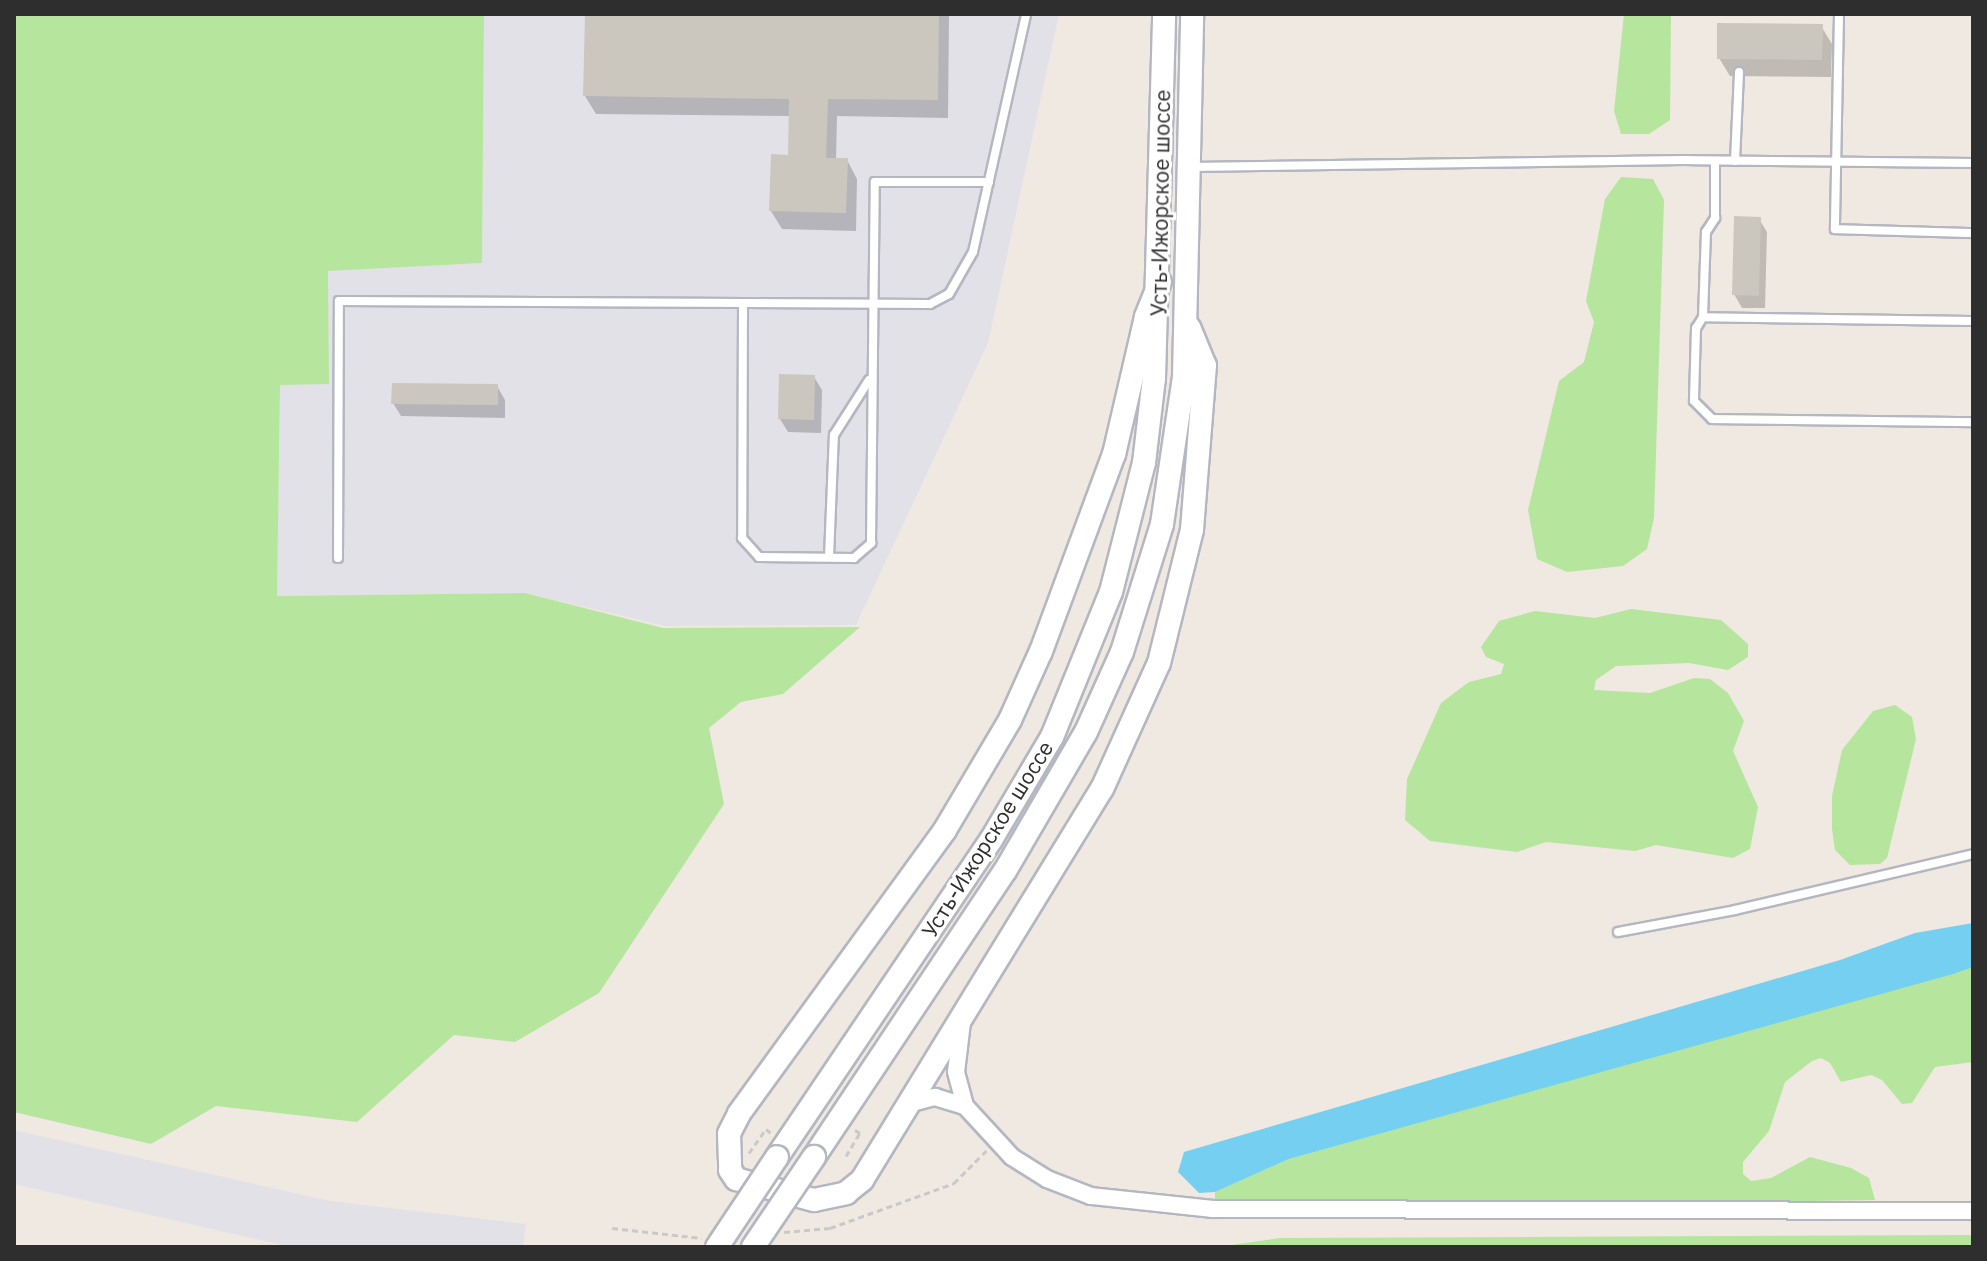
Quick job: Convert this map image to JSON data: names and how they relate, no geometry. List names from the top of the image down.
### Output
{
  "streets": {
    "street": ["Усть-Ижорское шоссе"]
  }
}
